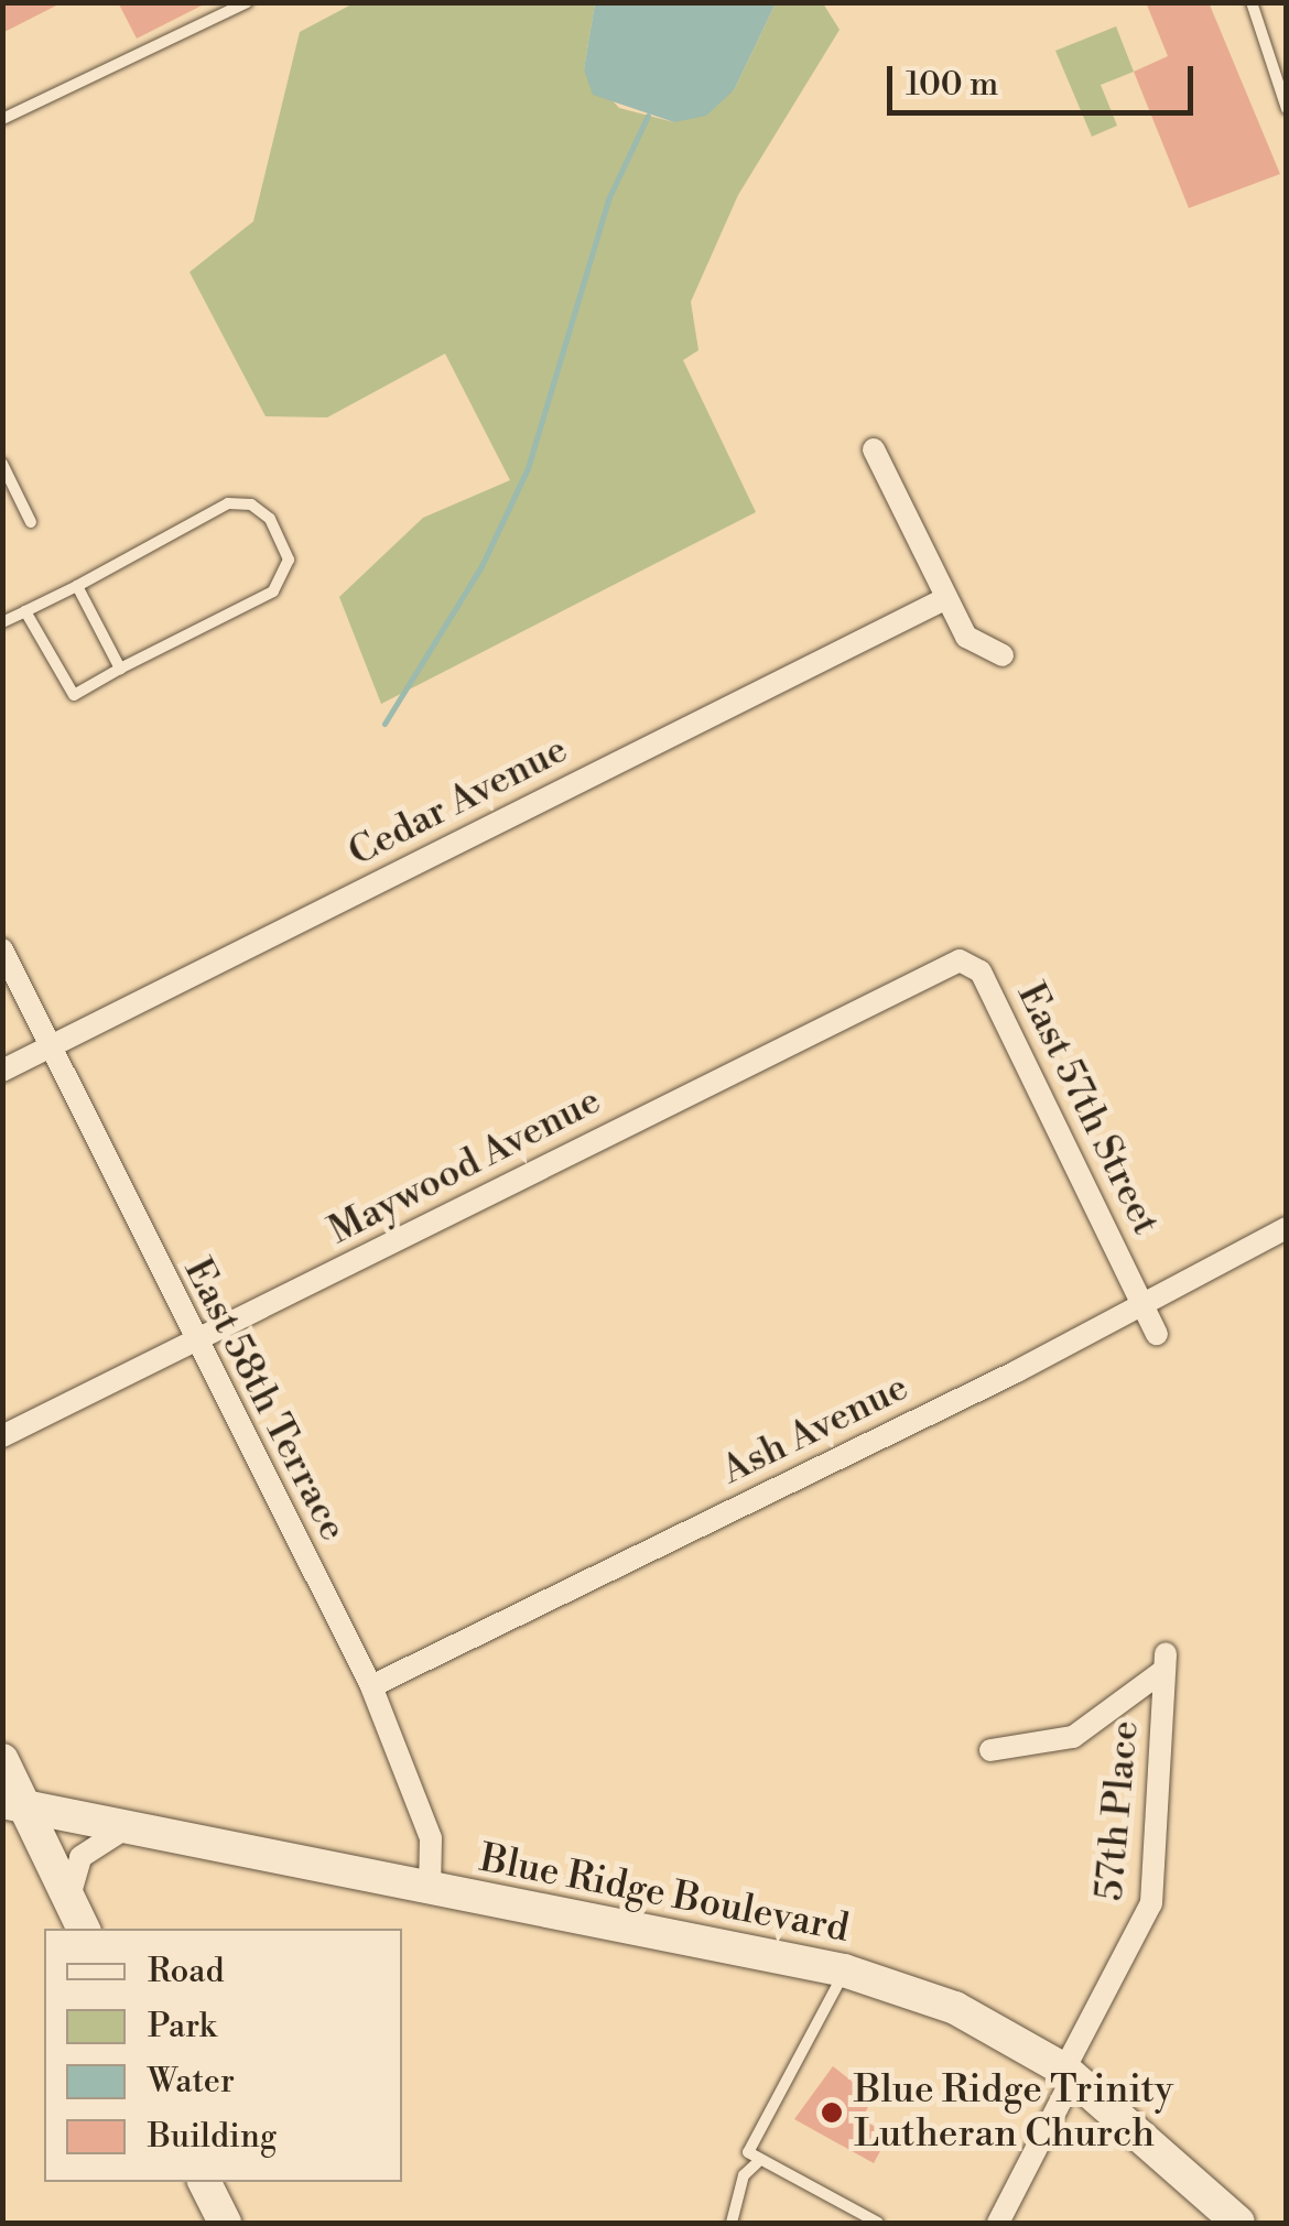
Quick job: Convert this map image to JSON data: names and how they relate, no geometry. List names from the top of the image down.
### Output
{
  "streets": {
    "street": [
      "Cedar Avenue",
      "East 57th Street",
      "Maywood Avenue",
      "East 58th Terrace",
      "Ash Avenue",
      "57th Place",
      "Blue Ridge Boulevard"
    ]
  },
  "crossings": [
    ["Cedar Avenue", "East 58th Terrace"],
    ["East 57th Street", "Maywood Avenue"],
    ["East 57th Street", "Ash Avenue"],
    ["Maywood Avenue", "East 58th Terrace"],
    ["East 58th Terrace", "Ash Avenue"],
    ["East 58th Terrace", "Blue Ridge Boulevard"],
    ["57th Place", "Blue Ridge Boulevard"]
  ],
  "places": ["Blue Ridge Trinity Lutheran Church"],
  "legend": [
    "Road",
    "Park",
    "Water",
    "Building"
  ],
  "scale_bar": "100 m"
}
